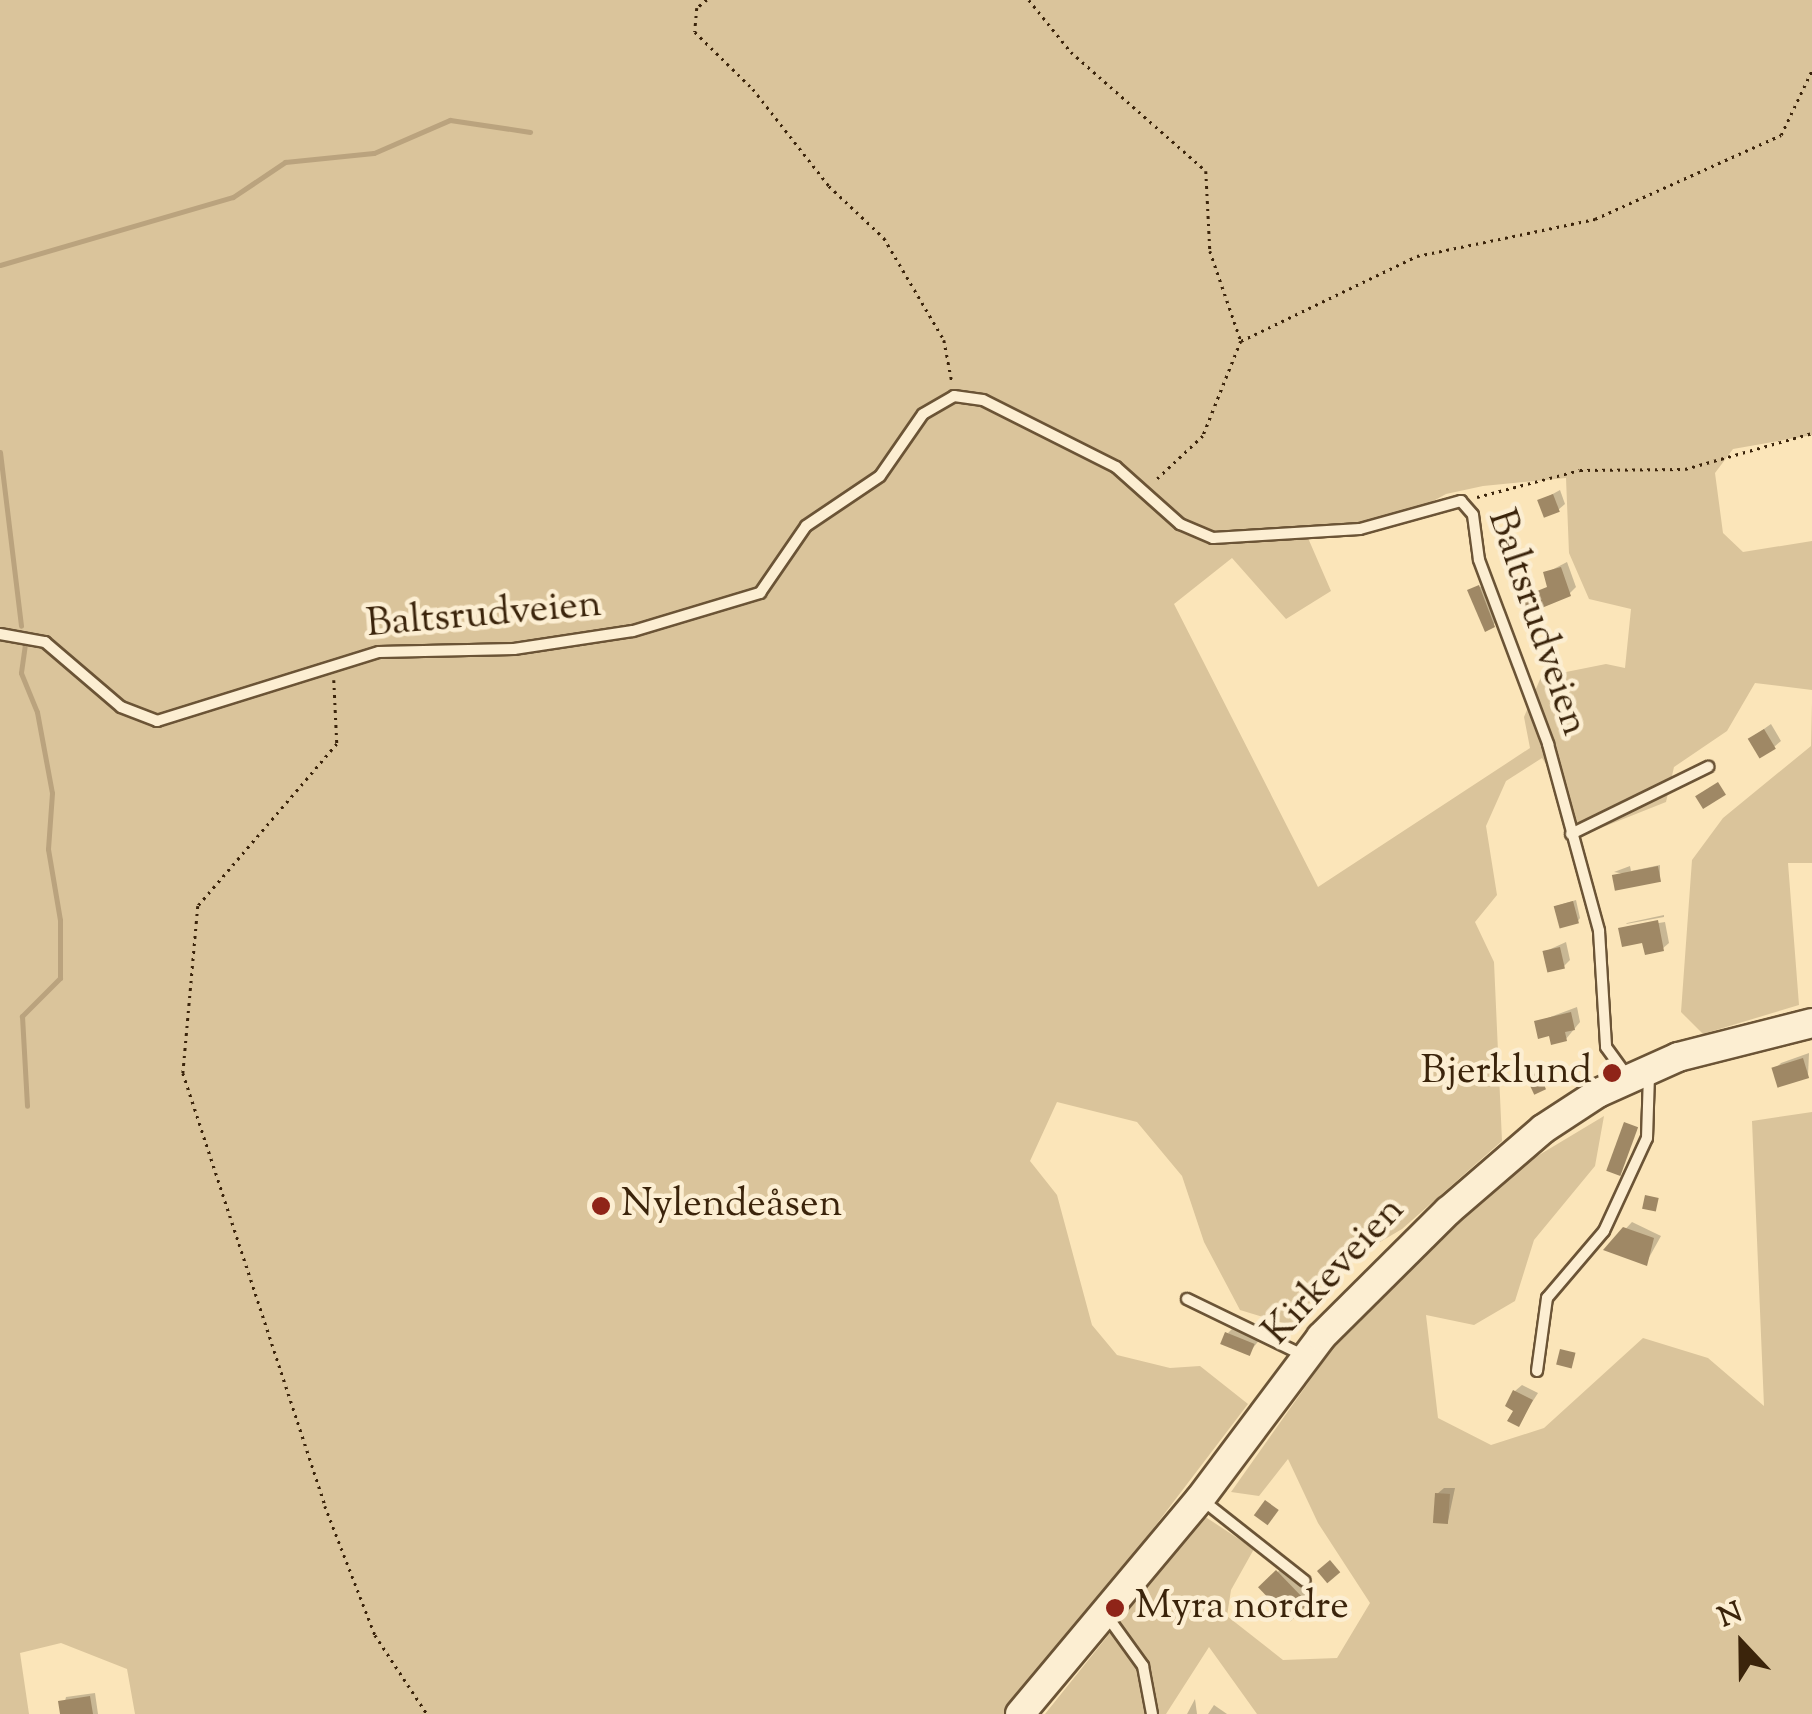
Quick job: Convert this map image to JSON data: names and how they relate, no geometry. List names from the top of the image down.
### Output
{
  "streets": {
    "main road": ["Kirkeveien"],
    "lane": ["Baltsrudveien"]
  },
  "crossings": [
    ["Baltsrudveien", "Kirkeveien"]
  ],
  "places": ["Bjerklund", "Nylendeåsen", "Myra nordre"],
  "north": "top"
}
